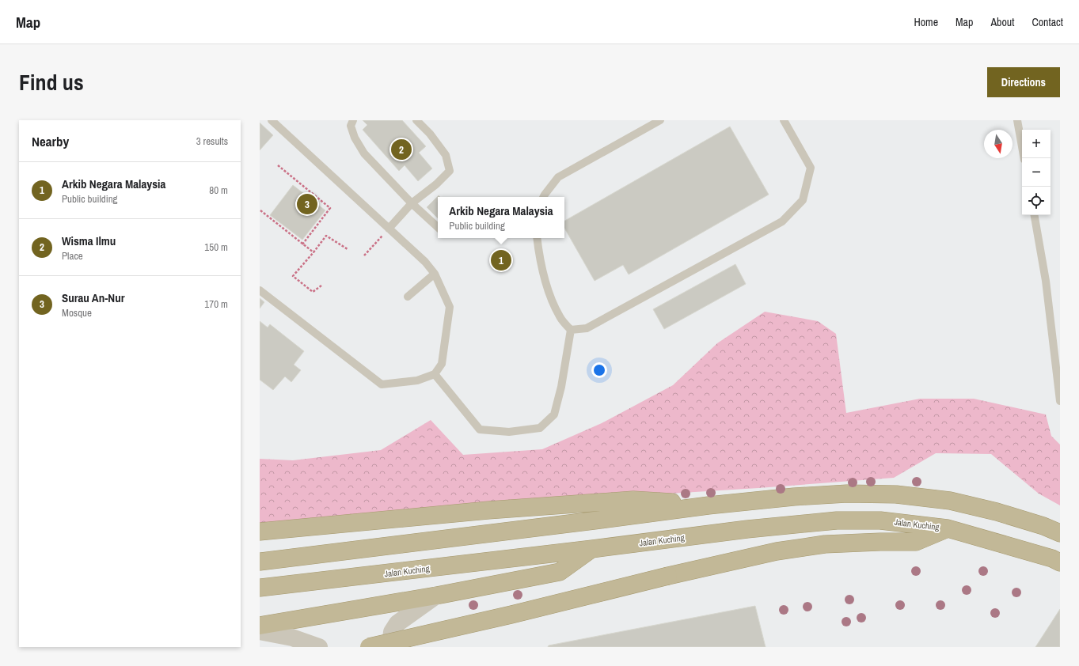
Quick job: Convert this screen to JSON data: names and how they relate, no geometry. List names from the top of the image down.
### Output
{
  "streets": {
    "highway": ["Jalan Kuching"]
  },
  "north": "bottom",
  "page": {
    "header": "Map",
    "nav": [
      "Home",
      "Map",
      "About",
      "Contact"
    ],
    "title": "Find us",
    "buttons": "Directions",
    "heading": ["Nearby", "3 results"],
    "map_buttons": ["+", "−"],
    "pins": ["2", "3", "1"],
    "list": [
      {
        "mark": "1",
        "name": "Arkib Negara Malaysia",
        "note": "Public building",
        "value": "80 m"
      },
      {
        "mark": "2",
        "name": "Wisma Ilmu",
        "note": "Place",
        "value": "150 m"
      },
      {
        "mark": "3",
        "name": "Surau An-Nur",
        "note": "Mosque",
        "value": "170 m"
      }
    ],
    "popup": ["Arkib Negara Malaysia", "Public building"]
  }
}
